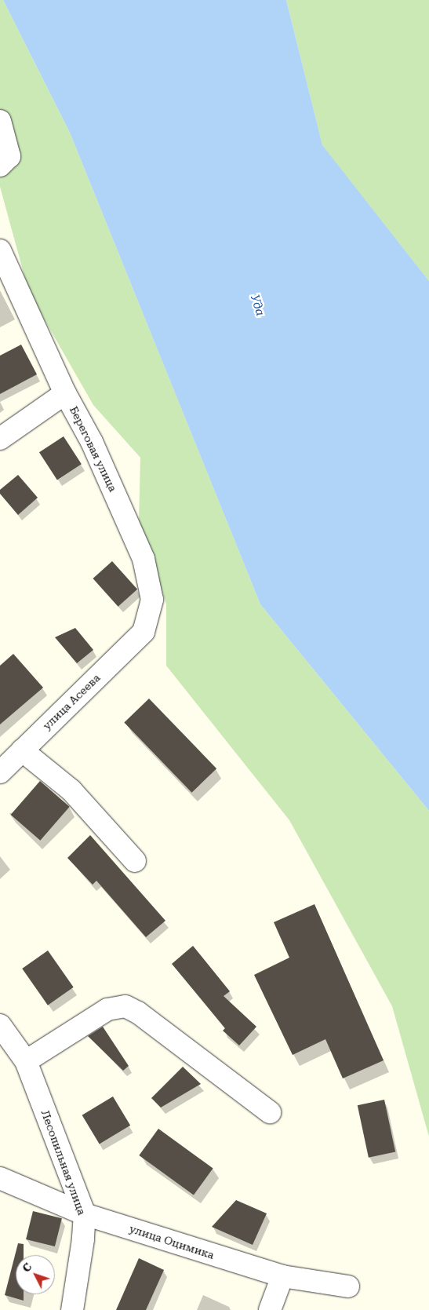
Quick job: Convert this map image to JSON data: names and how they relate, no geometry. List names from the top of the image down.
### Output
{
  "streets": {
    "street": [
      "Береговая улица",
      "улица Асеева",
      "Лесопильная улица",
      "улица Оцимика"
    ]
  },
  "crossings": [
    ["Береговая улица", "улица Асеева"],
    ["Лесопильная улица", "улица Оцимика"]
  ],
  "water": ["Уда"],
  "north": "top left"
}
